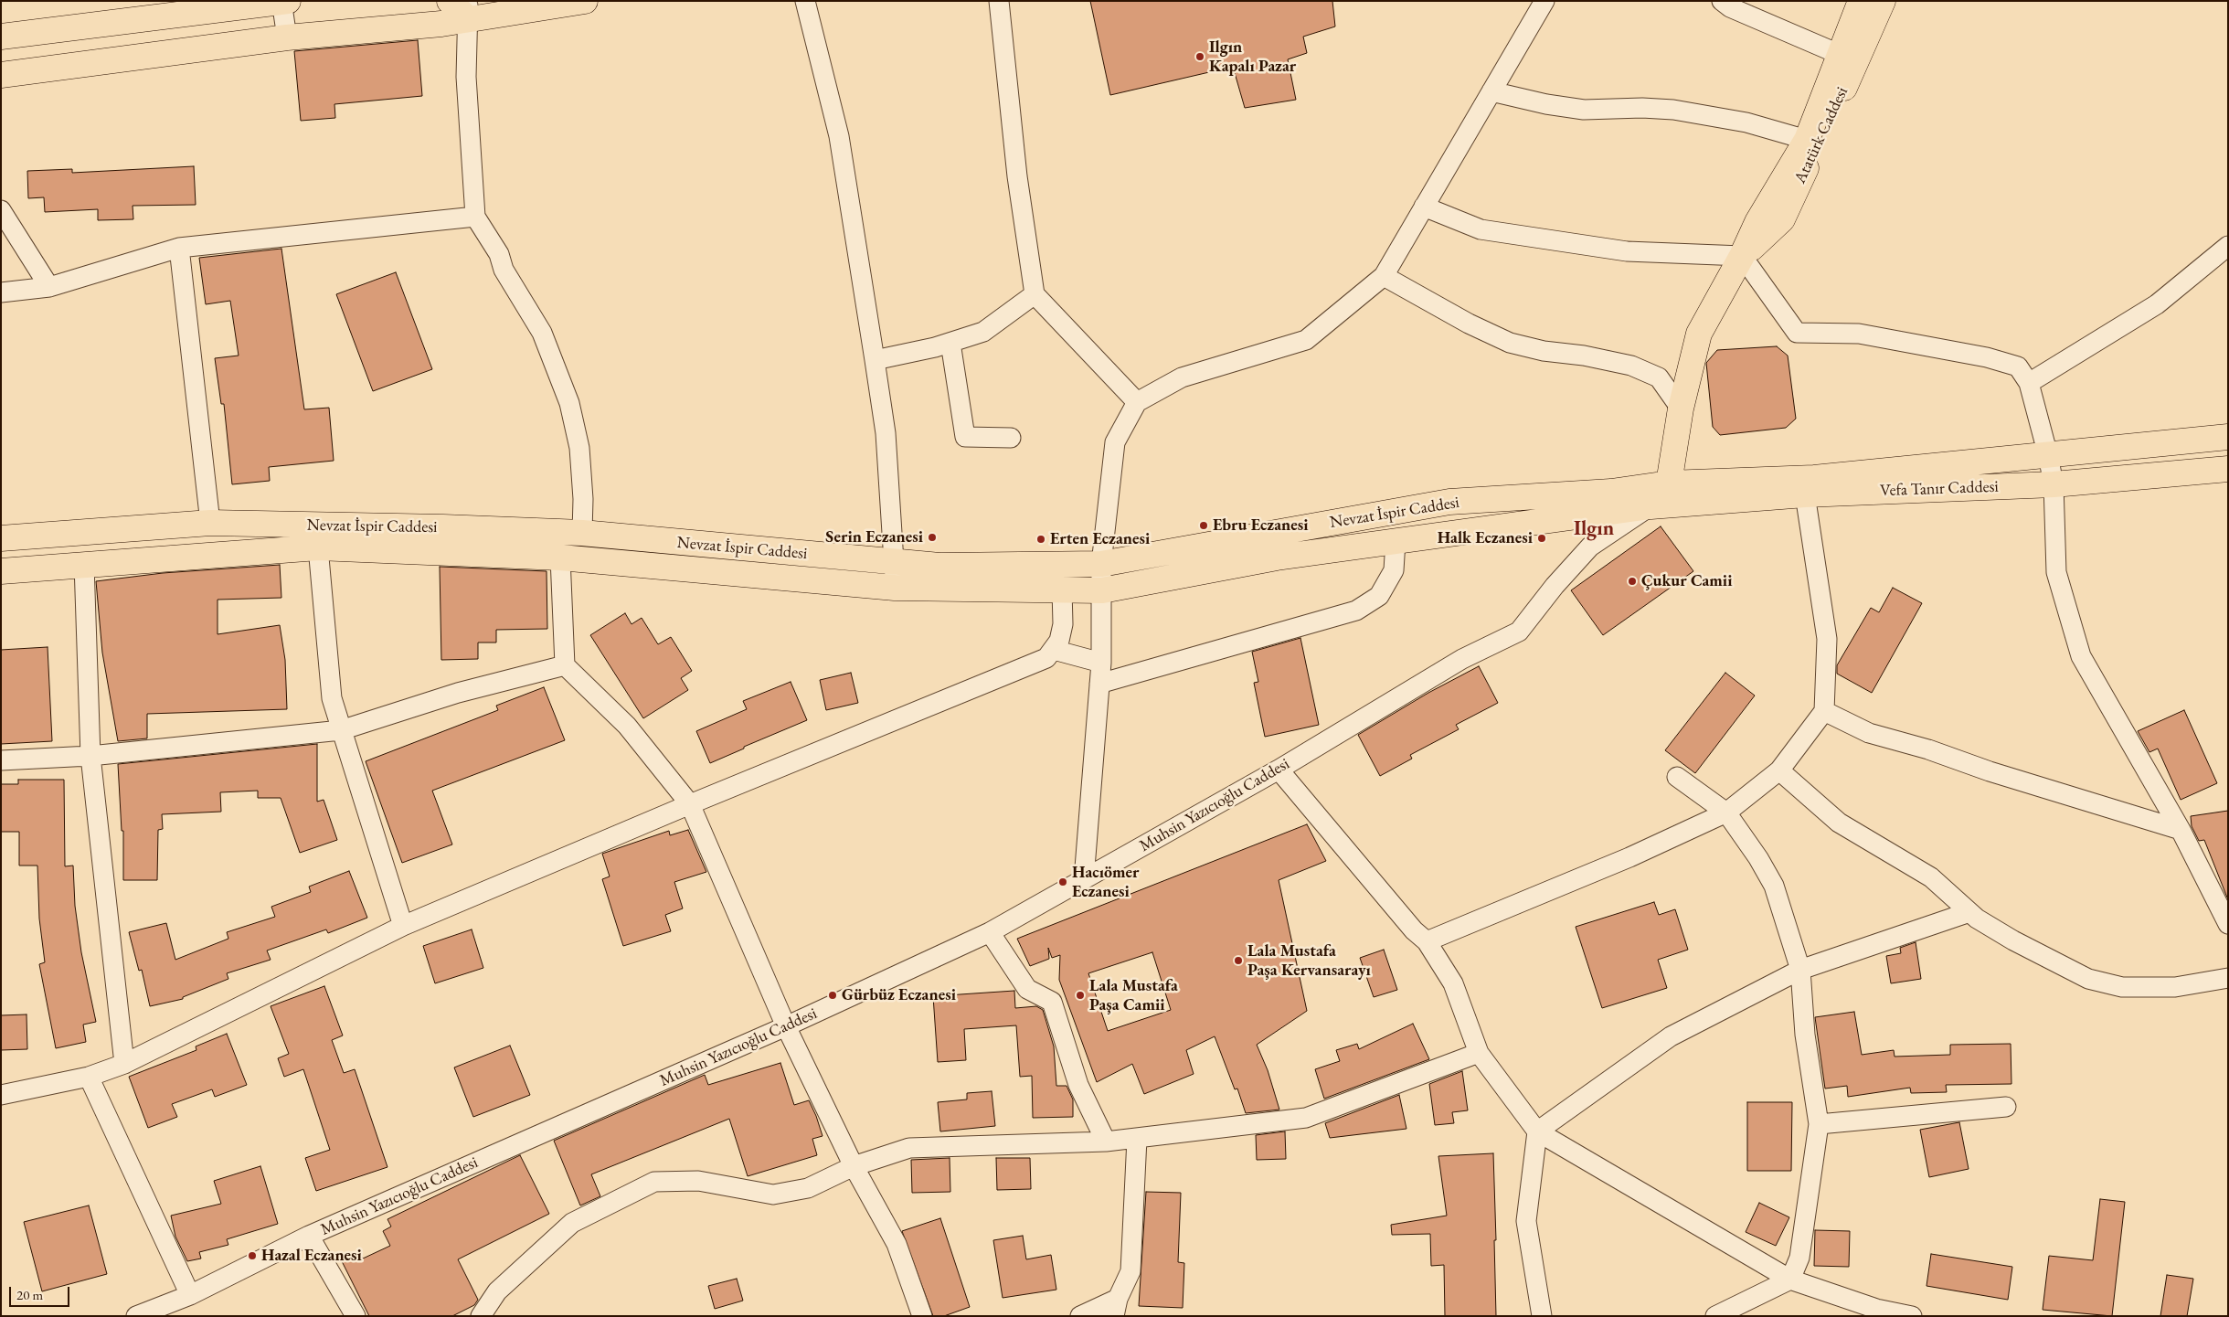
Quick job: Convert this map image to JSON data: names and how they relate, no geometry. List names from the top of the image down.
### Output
{
  "streets": {
    "main road": ["Atatürk Caddesi", "Vefa Tanır Caddesi", "Nevzat İspir Caddesi"],
    "street": ["Muhsin Yazıcıoğlu Caddesi"]
  },
  "crossings": [
    ["Atatürk Caddesi", "Vefa Tanır Caddesi"],
    ["Atatürk Caddesi", "Nevzat İspir Caddesi"],
    ["Atatürk Caddesi", "Muhsin Yazıcıoğlu Caddesi"],
    ["Vefa Tanır Caddesi", "Nevzat İspir Caddesi"],
    ["Vefa Tanır Caddesi", "Muhsin Yazıcıoğlu Caddesi"],
    ["Nevzat İspir Caddesi", "Muhsin Yazıcıoğlu Caddesi"]
  ],
  "districts": ["Ilgın"],
  "places": [
    "Ilgın Kapalı Pazar",
    "Ebru Eczanesi",
    "Serin Eczanesi",
    "Halk Eczanesi",
    "Erten Eczanesi",
    "Çukur Camii",
    "Hacıömer Eczanesi",
    "Lala Mustafa Paşa Kervansarayı",
    "Gürbüz Eczanesi",
    "Lala Mustafa Paşa Camii",
    "Hazal Eczanesi"
  ],
  "scale_bar": "20 m"
}
